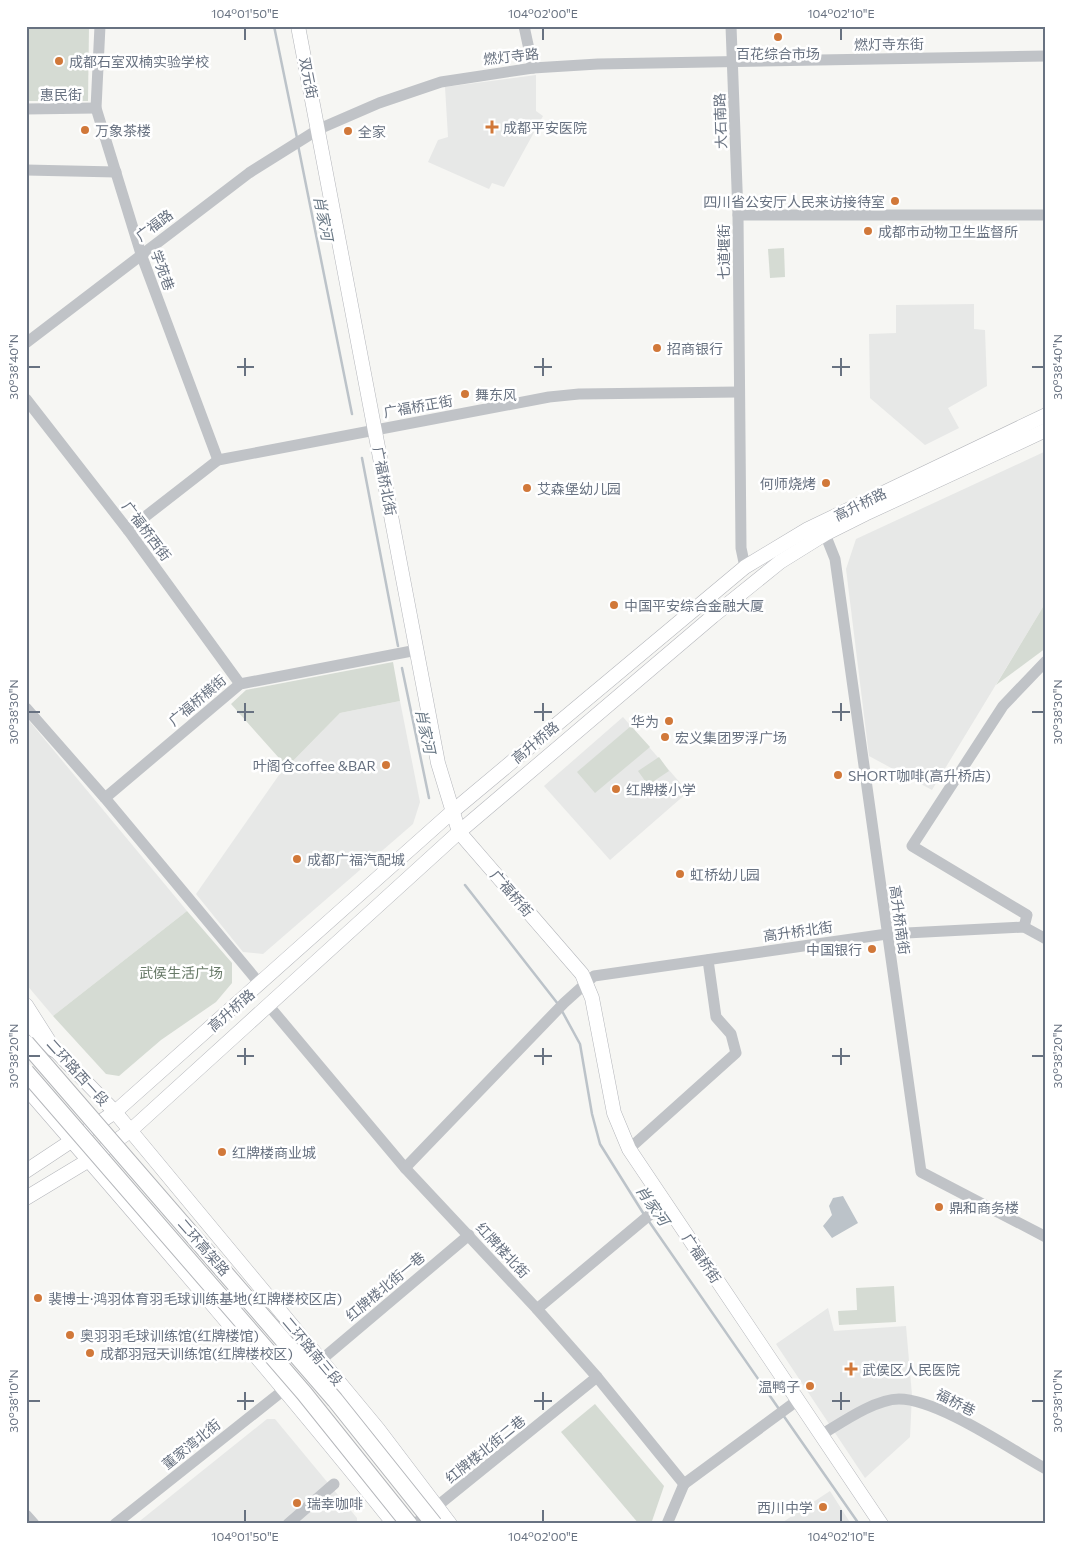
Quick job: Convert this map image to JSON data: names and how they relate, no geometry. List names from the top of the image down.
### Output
{
  "streets": {
    "highway": ["二环高架路"],
    "main road": [
      "双元街",
      "广福桥北街",
      "高升桥路",
      "广福桥街",
      "二环路西一段",
      "二环路南三段"
    ],
    "street": [
      "燃灯寺东街",
      "燃灯寺路",
      "惠民街",
      "大石南路",
      "广福路",
      "七道堰街",
      "学苑巷",
      "广福桥正街",
      "广福桥西街",
      "广福桥横街",
      "高升桥南街",
      "高升桥北街",
      "红牌楼北街",
      "红牌楼北街一巷",
      "福桥巷",
      "董家湾北街",
      "红牌楼北街二巷"
    ]
  },
  "crossings": [
    ["燃灯寺东街", "燃灯寺路"],
    ["燃灯寺东街", "大石南路"],
    ["燃灯寺路", "双元街"],
    ["燃灯寺路", "大石南路"],
    ["燃灯寺路", "广福路"],
    ["燃灯寺路", "广福桥北街"],
    ["双元街", "广福桥北街"],
    ["惠民街", "学苑巷"],
    ["大石南路", "七道堰街"],
    ["广福路", "学苑巷"],
    ["七道堰街", "广福桥正街"],
    ["七道堰街", "高升桥路"],
    ["学苑巷", "广福桥正街"],
    ["广福桥正街", "广福桥北街"],
    ["广福桥正街", "广福桥西街"],
    ["广福桥北街", "高升桥路"],
    ["广福桥北街", "广福桥横街"],
    ["广福桥北街", "广福桥街"],
    ["高升桥路", "广福桥街"],
    ["高升桥路", "高升桥南街"],
    ["高升桥路", "二环路西一段"],
    ["高升桥路", "红牌楼北街"],
    ["高升桥路", "二环路南三段"],
    ["广福桥西街", "广福桥横街"],
    ["广福桥街", "高升桥北街"],
    ["广福桥街", "福桥巷"],
    ["高升桥南街", "高升桥北街"],
    ["高升桥北街", "红牌楼北街"],
    ["二环路西一段", "二环路南三段"],
    ["红牌楼北街", "红牌楼北街一巷"],
    ["红牌楼北街", "红牌楼北街二巷"],
    ["红牌楼北街一巷", "二环路南三段"],
    ["二环路南三段", "红牌楼北街二巷"]
  ],
  "water": ["肖家河"],
  "parks": ["武侯生活广场"],
  "places": {
    "other": [
      "百花综合市场",
      "成都石室双楠实验学校",
      "万象茶楼",
      "全家",
      "四川省公安厅人民来访接待室",
      "成都市动物卫生监督所",
      "招商银行",
      "舞东风",
      "何师烧烤",
      "艾森堡幼儿园",
      "中国平安综合金融大厦",
      "华为",
      "宏义集团罗浮广场",
      "叶阁仓coffee &BAR",
      "SHORT咖啡(高升桥店)",
      "红牌楼小学",
      "成都广福汽配城",
      "虹桥幼儿园",
      "中国银行",
      "红牌楼商业城",
      "鼎和商务楼",
      "裴博士·鸿羽体育羽毛球训练基地(红牌楼校区店)",
      "奥羽羽毛球训练馆(红牌楼馆)",
      "成都羽冠天训练馆(红牌楼校区)",
      "温鸭子",
      "瑞幸咖啡",
      "西川中学"
    ],
    "health": ["成都平安医院", "武侯区人民医院"]
  },
  "coordinates": [
    "104°01'50\"E",
    "104°02'00\"E",
    "104°02'10\"E",
    "30°38'40\"N",
    "30°38'30\"N",
    "30°38'20\"N",
    "30°38'10\"N"
  ]
}
